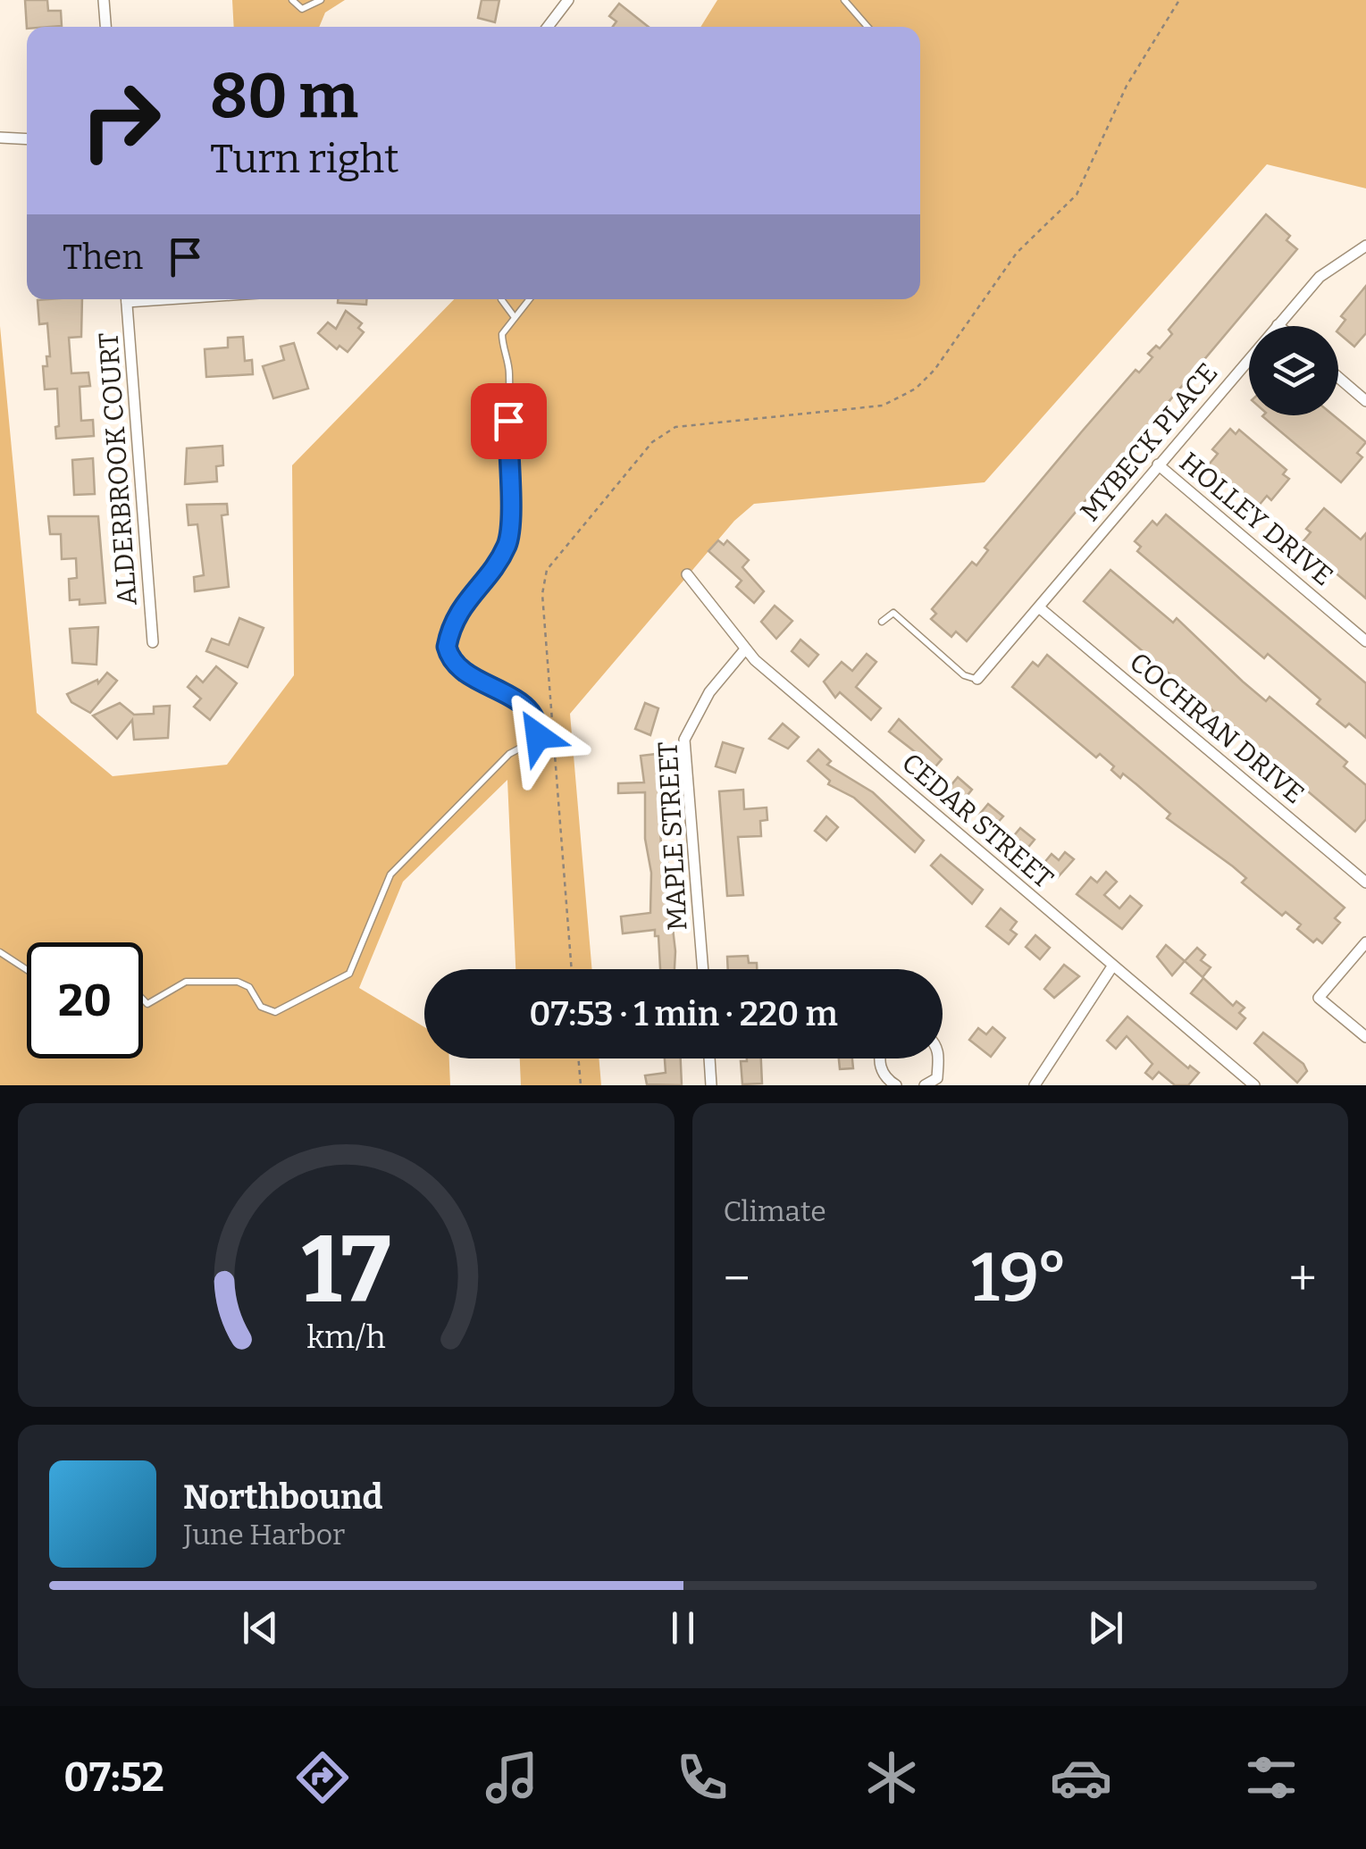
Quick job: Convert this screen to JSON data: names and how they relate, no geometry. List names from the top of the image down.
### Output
{
  "streets": {
    "street": [
      "MYBECK PLACE",
      "ALDERBROOK COURT",
      "HOLLEY DRIVE",
      "COCHRAN DRIVE",
      "CEDAR STREET",
      "MAPLE STREET"
    ]
  },
  "crossings": [
    ["MYBECK PLACE", "HOLLEY DRIVE"],
    ["MYBECK PLACE", "COCHRAN DRIVE"],
    ["CEDAR STREET", "MAPLE STREET"]
  ],
  "page": {
    "turn": ["80 m", "Turn right"],
    "then": "Then",
    "limit": "20",
    "trip": "07:53 · 1 min · 220 m",
    "tile": "Climate",
    "heat": ["−", "19°", "+"],
    "song": ["Northbound", "June Harbor"],
    "tabs": "07:52",
    "gauge": ["17", "km/h"]
  }
}
